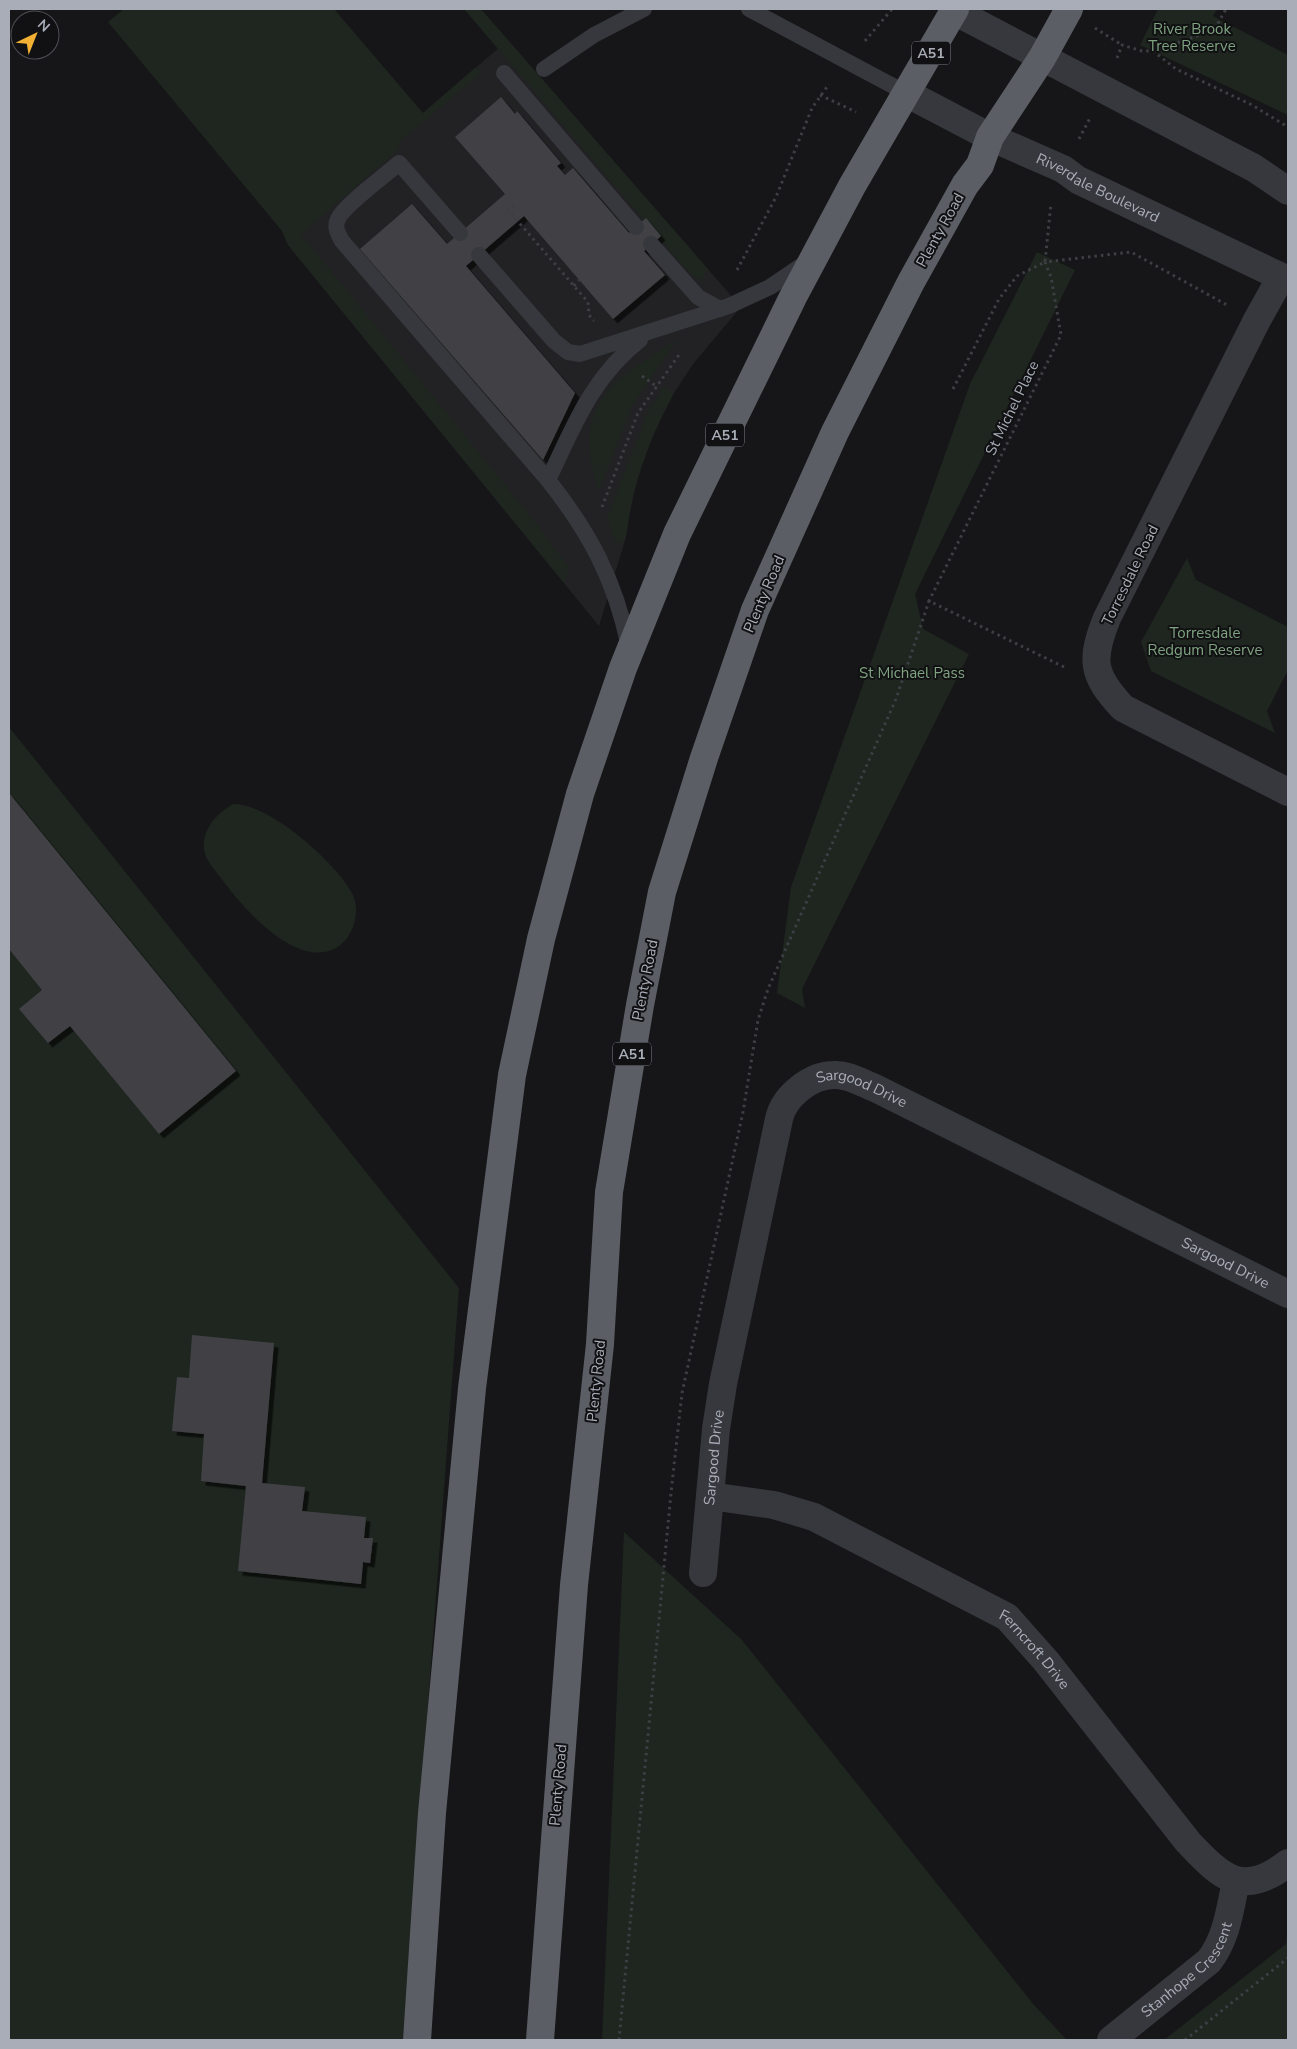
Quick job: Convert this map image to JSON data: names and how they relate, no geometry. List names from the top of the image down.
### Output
{
  "streets": {
    "highway": ["A51", "Plenty Road"],
    "street": [
      "Riverdale Boulevard",
      "Torresdale Road",
      "Sargood Drive",
      "Ferncroft Drive",
      "Stanhope Crescent"
    ],
    "path": ["St Michel Place"]
  },
  "crossings": [
    ["A51", "Riverdale Boulevard"],
    ["Riverdale Boulevard", "Plenty Road"],
    ["Riverdale Boulevard", "Torresdale Road"],
    ["Sargood Drive", "Ferncroft Drive"],
    ["Ferncroft Drive", "Stanhope Crescent"]
  ],
  "parks": ["River Brook Tree Reserve", "Torresdale Redgum Reserve", "St Michael Pass"],
  "north": "top right"
}
